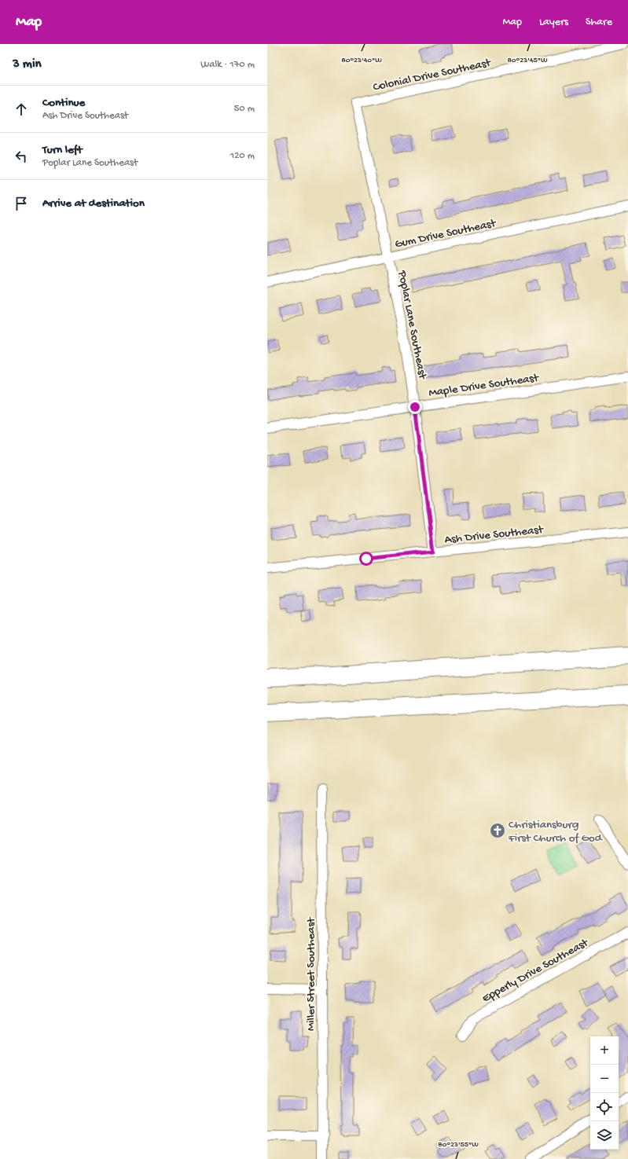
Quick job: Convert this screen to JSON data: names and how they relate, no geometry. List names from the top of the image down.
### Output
{
  "streets": {
    "street": [
      "Colonial Drive Southeast",
      "Gum Drive Southeast",
      "Poplar Lane Southeast",
      "Maple Drive Southeast",
      "Ash Drive Southeast",
      "Epperly Drive Southeast",
      "Miller Street Southeast"
    ]
  },
  "crossings": [
    ["Colonial Drive Southeast", "Poplar Lane Southeast"],
    ["Gum Drive Southeast", "Poplar Lane Southeast"],
    ["Poplar Lane Southeast", "Maple Drive Southeast"],
    ["Poplar Lane Southeast", "Ash Drive Southeast"]
  ],
  "places": {
    "church": ["Christiansburg First Church of God"]
  },
  "page": {
    "header": "Map",
    "nav": ["Map", "Layers", "Share"],
    "heading": ["3 min", "Walk · 170 m"],
    "list": [
      ["Continue", "Ash Drive Southeast", "50 m"],
      ["Turn left", "Poplar Lane Southeast", "120 m"],
      "Arrive at destination"
    ],
    "map_buttons": ["+", "−"]
  },
  "coordinates": ["80°23'40\"W", "80°23'45\"W", "80°23'55\"W"]
}
